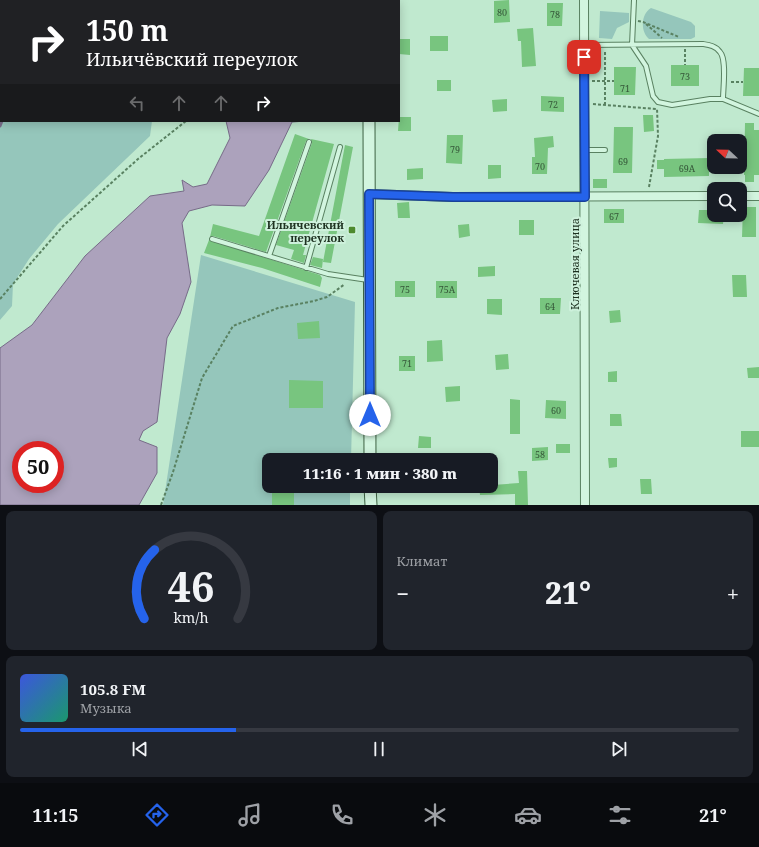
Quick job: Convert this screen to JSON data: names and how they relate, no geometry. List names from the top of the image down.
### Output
{
  "streets": {
    "street": ["Ключевая улица"]
  },
  "places": {
    "transit": ["Ильичевский переулок"]
  },
  "house_numbers": [
    "80",
    "78",
    "73",
    "71",
    "72",
    "79",
    "69",
    "70",
    "69А",
    "67",
    "75",
    "75А",
    "64",
    "71",
    "60",
    "58"
  ],
  "north": "left",
  "page": {
    "turn": ["150 m", "Ильичёвский переулок"],
    "limit": "50",
    "trip": "11:16 · 1 мин · 380 m",
    "tile": "Климат",
    "heat": ["−", "21°", "+"],
    "song": ["105.8 FM", "Музыка"],
    "tabs": ["11:15", "21°"],
    "gauge": ["46", "km/h"]
  }
}
